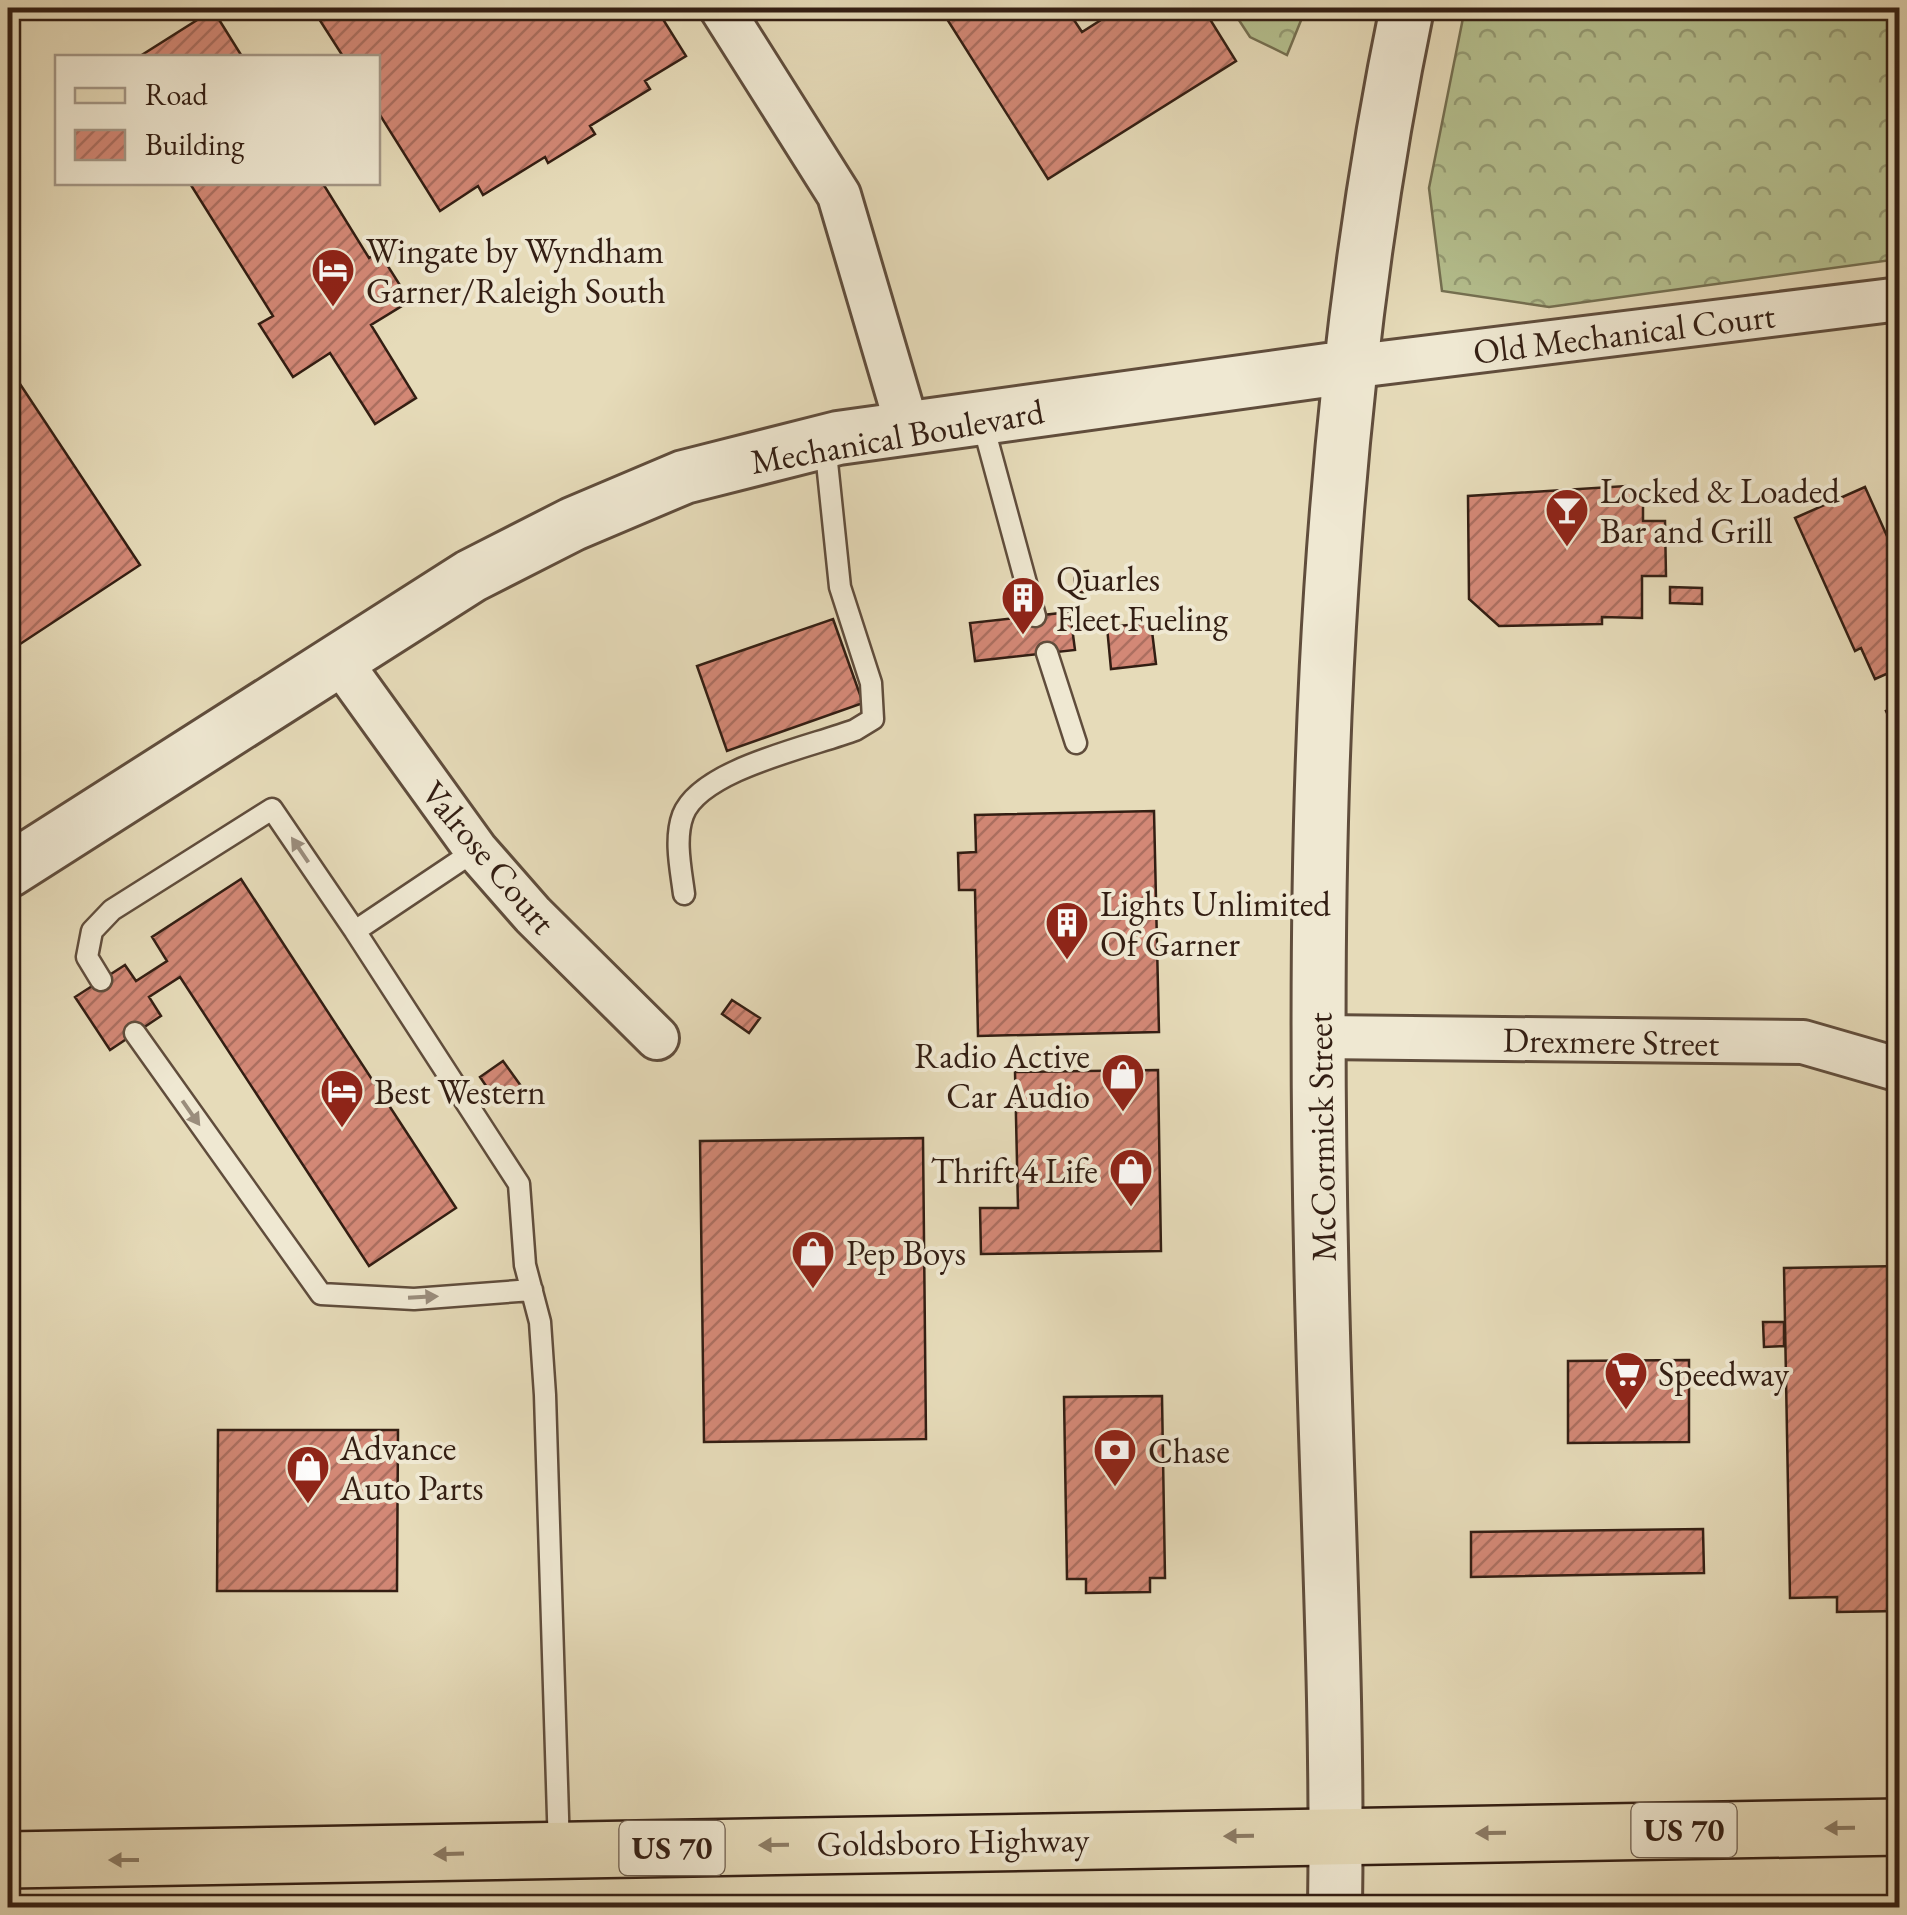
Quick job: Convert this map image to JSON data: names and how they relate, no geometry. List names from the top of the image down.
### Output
{
  "streets": {
    "main road": ["US 70", "Goldsboro Highway"],
    "street": [
      "Old Mechanical Court",
      "Mechanical Boulevard",
      "Valrose Court",
      "Drexmere Street",
      "McCormick Street"
    ]
  },
  "crossings": [
    ["Old Mechanical Court", "Mechanical Boulevard"],
    ["Old Mechanical Court", "McCormick Street"],
    ["Mechanical Boulevard", "Valrose Court"],
    ["Mechanical Boulevard", "McCormick Street"],
    ["Drexmere Street", "McCormick Street"],
    ["McCormick Street", "Goldsboro Highway"]
  ],
  "one_way": ["Goldsboro Highway"],
  "places": {
    "hotel": ["Wingate by Wyndham Garner/Raleigh South", "Best Western"],
    "bar": ["Locked & Loaded Bar and Grill"],
    "building": ["Quarles Fleet Fueling", "Lights Unlimited Of Garner"],
    "shop": [
      "Radio Active Car Audio",
      "Thrift 4 Life",
      "Pep Boys",
      "Advance Auto Parts"
    ],
    "supermarket": ["Speedway"],
    "bank": ["Chase"]
  },
  "legend": ["Road", "Building"]
}
